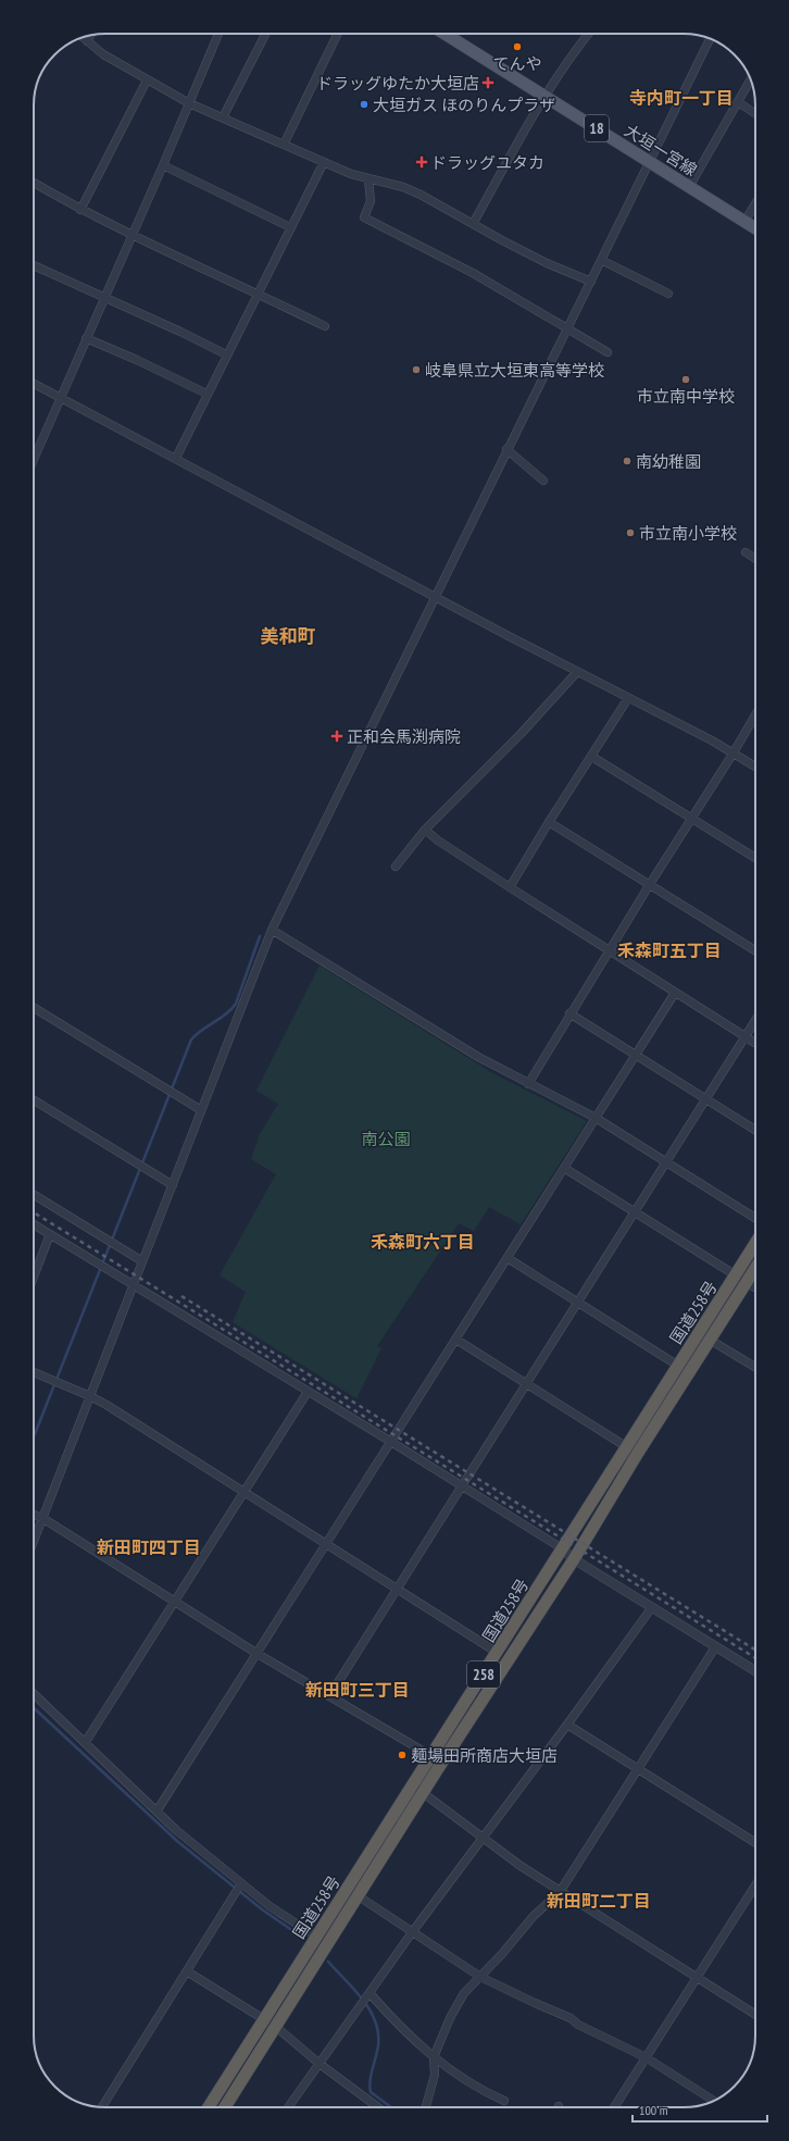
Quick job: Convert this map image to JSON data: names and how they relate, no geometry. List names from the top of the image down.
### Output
{
  "streets": {
    "highway": ["国道258号", "258"],
    "main road": ["18", "大垣一宮線"]
  },
  "districts": [
    "寺内町一丁目",
    "美和町",
    "禾森町五丁目",
    "禾森町六丁目",
    "新田町四丁目",
    "新田町三丁目",
    "新田町二丁目"
  ],
  "parks": ["南公園"],
  "places": {
    "other": [
      "てんや",
      "大垣ガス ほのりんプラザ",
      "岐阜県立大垣東高等学校",
      "市立南中学校",
      "南幼稚園",
      "市立南小学校",
      "麺場田所商店大垣店"
    ],
    "health": ["ドラッグゆたか大垣店", "ドラッグユタカ", "正和会馬渕病院"]
  },
  "scale_bar": "100 m"
}
